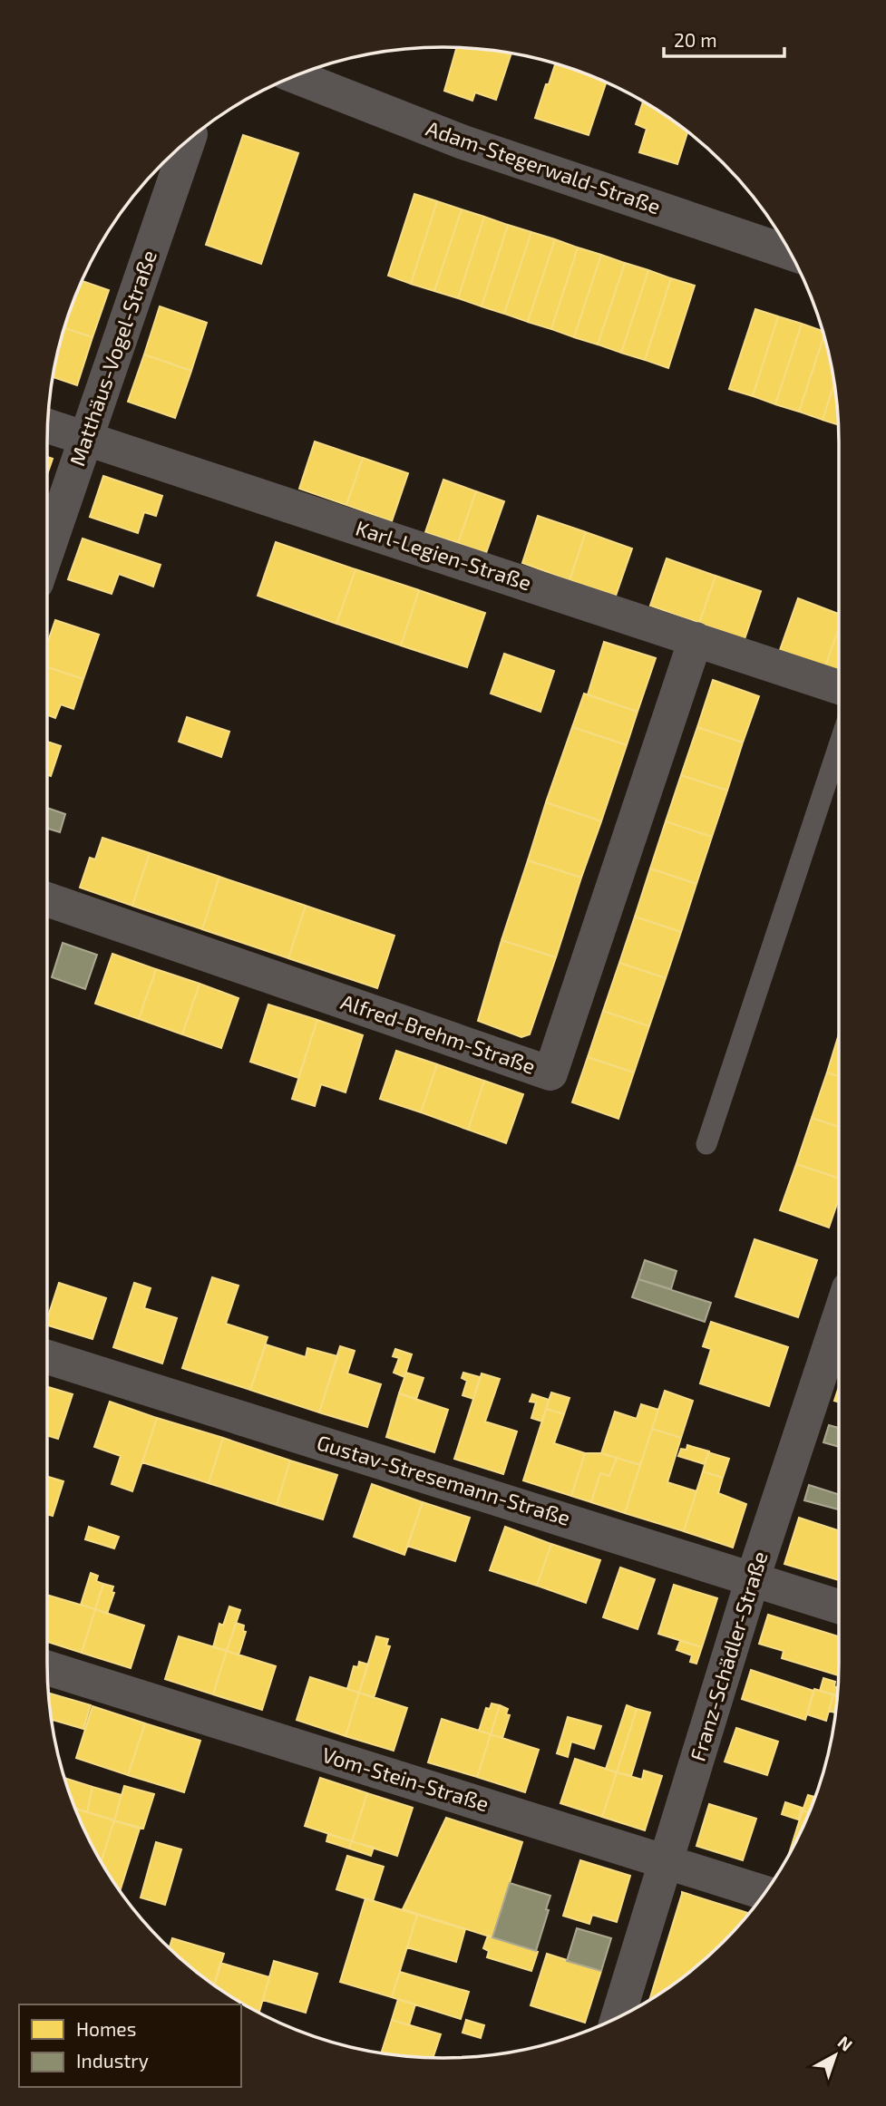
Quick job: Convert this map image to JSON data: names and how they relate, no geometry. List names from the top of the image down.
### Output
{
  "streets": {
    "street": [
      "Adam-Stegerwald-Straße",
      "Matthäus-Vogel-Straße",
      "Karl-Legien-Straße",
      "Alfred-Brehm-Straße",
      "Gustav-Stresemann-Straße",
      "Franz-Schädler-Straße",
      "Vom-Stein-Straße"
    ]
  },
  "crossings": [
    ["Matthäus-Vogel-Straße", "Karl-Legien-Straße"],
    ["Karl-Legien-Straße", "Alfred-Brehm-Straße"],
    ["Gustav-Stresemann-Straße", "Franz-Schädler-Straße"],
    ["Franz-Schädler-Straße", "Vom-Stein-Straße"]
  ],
  "legend": ["Homes", "Industry"],
  "scale_bar": "20 m",
  "north": "top right"
}
